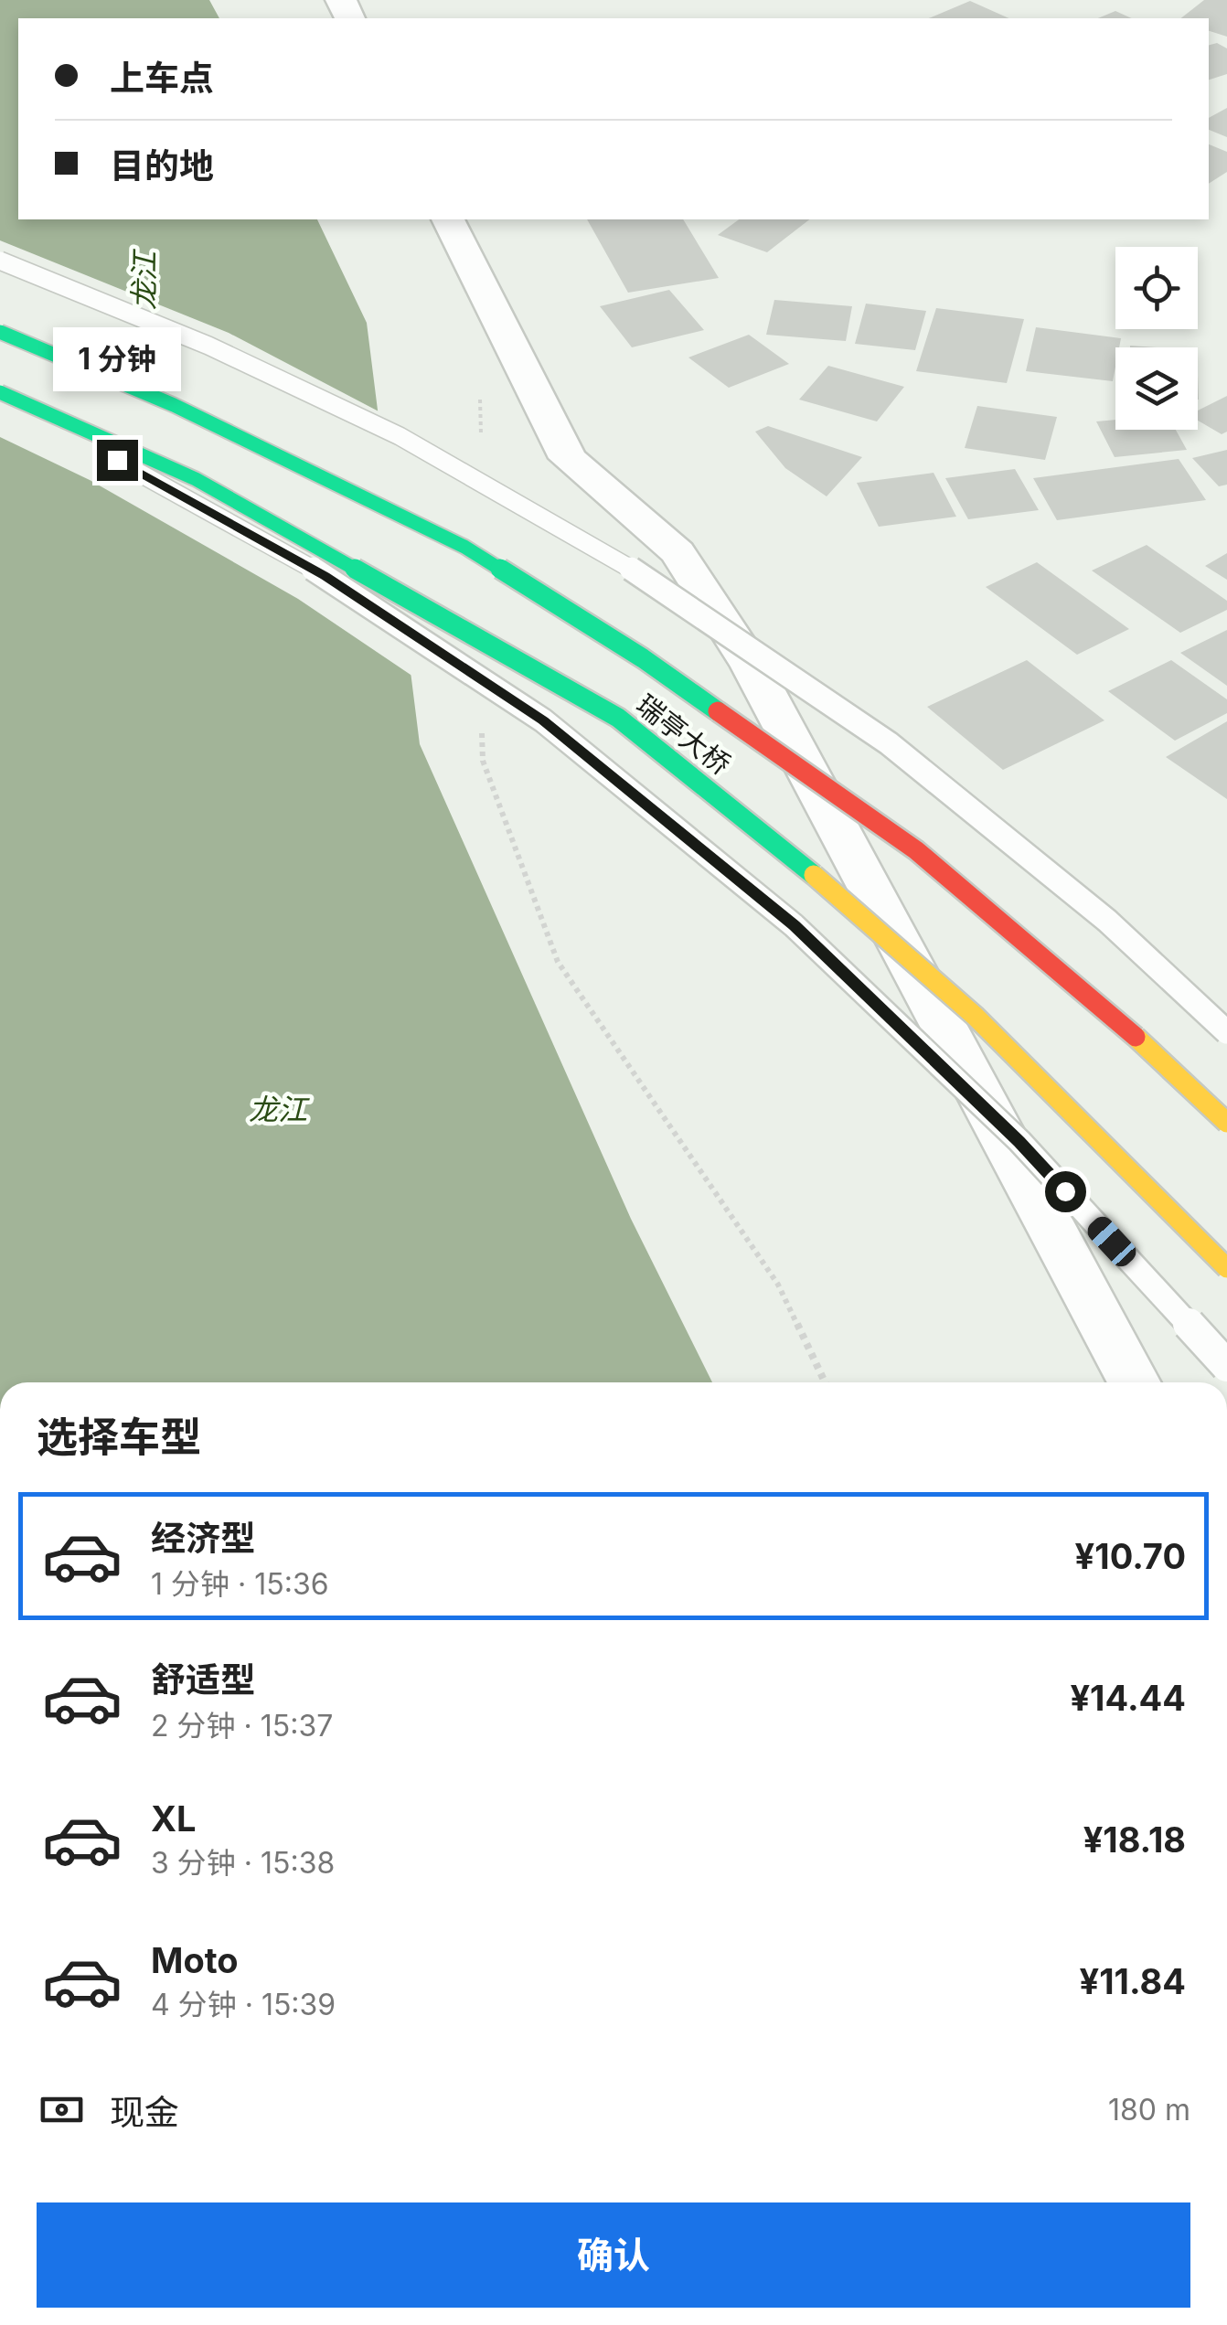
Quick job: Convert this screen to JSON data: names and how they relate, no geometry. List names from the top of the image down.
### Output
{
  "streets": {
    "main road": ["瑞亭大桥"]
  },
  "water": ["龙江"],
  "page": {
    "banner": ["上车点", "目的地"],
    "bubble": "1 分钟",
    "heading": "选择车型",
    "list": [
      {
        "name": "经济型",
        "note": "1 分钟 · 15:36",
        "value": "¥10.70"
      },
      {
        "name": "舒适型",
        "note": "2 分钟 · 15:37",
        "value": "¥14.44"
      },
      {
        "name": "XL",
        "note": "3 分钟 · 15:38",
        "value": "¥18.18"
      },
      {
        "name": "Moto",
        "note": "4 分钟 · 15:39",
        "value": "¥11.84"
      }
    ],
    "pay": ["现金", "180 m"],
    "buttons": "确认"
  }
}
